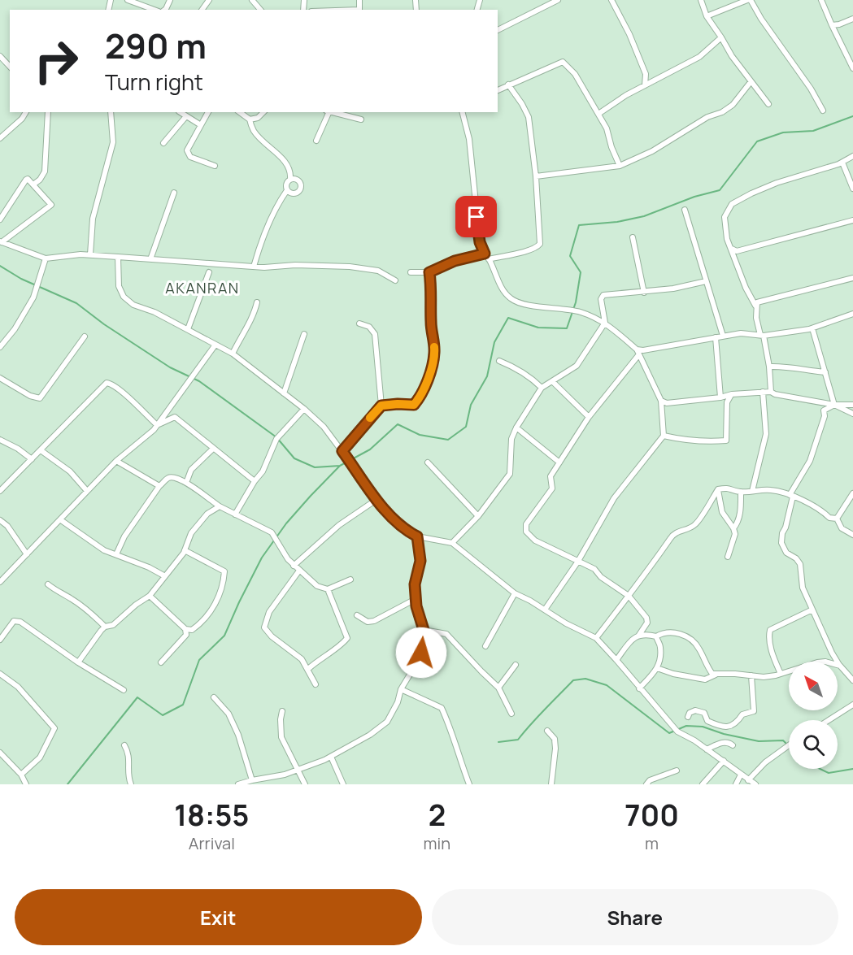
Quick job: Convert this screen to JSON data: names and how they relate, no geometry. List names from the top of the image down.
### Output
{
  "districts": ["AKANRAN"],
  "north": "top left",
  "page": {
    "turn": ["290 m", "Turn right"],
    "eta": [
      "18:55",
      "Arrival",
      "2",
      "min",
      "700",
      "m"
    ],
    "buttons": ["Exit", "Share"]
  }
}
